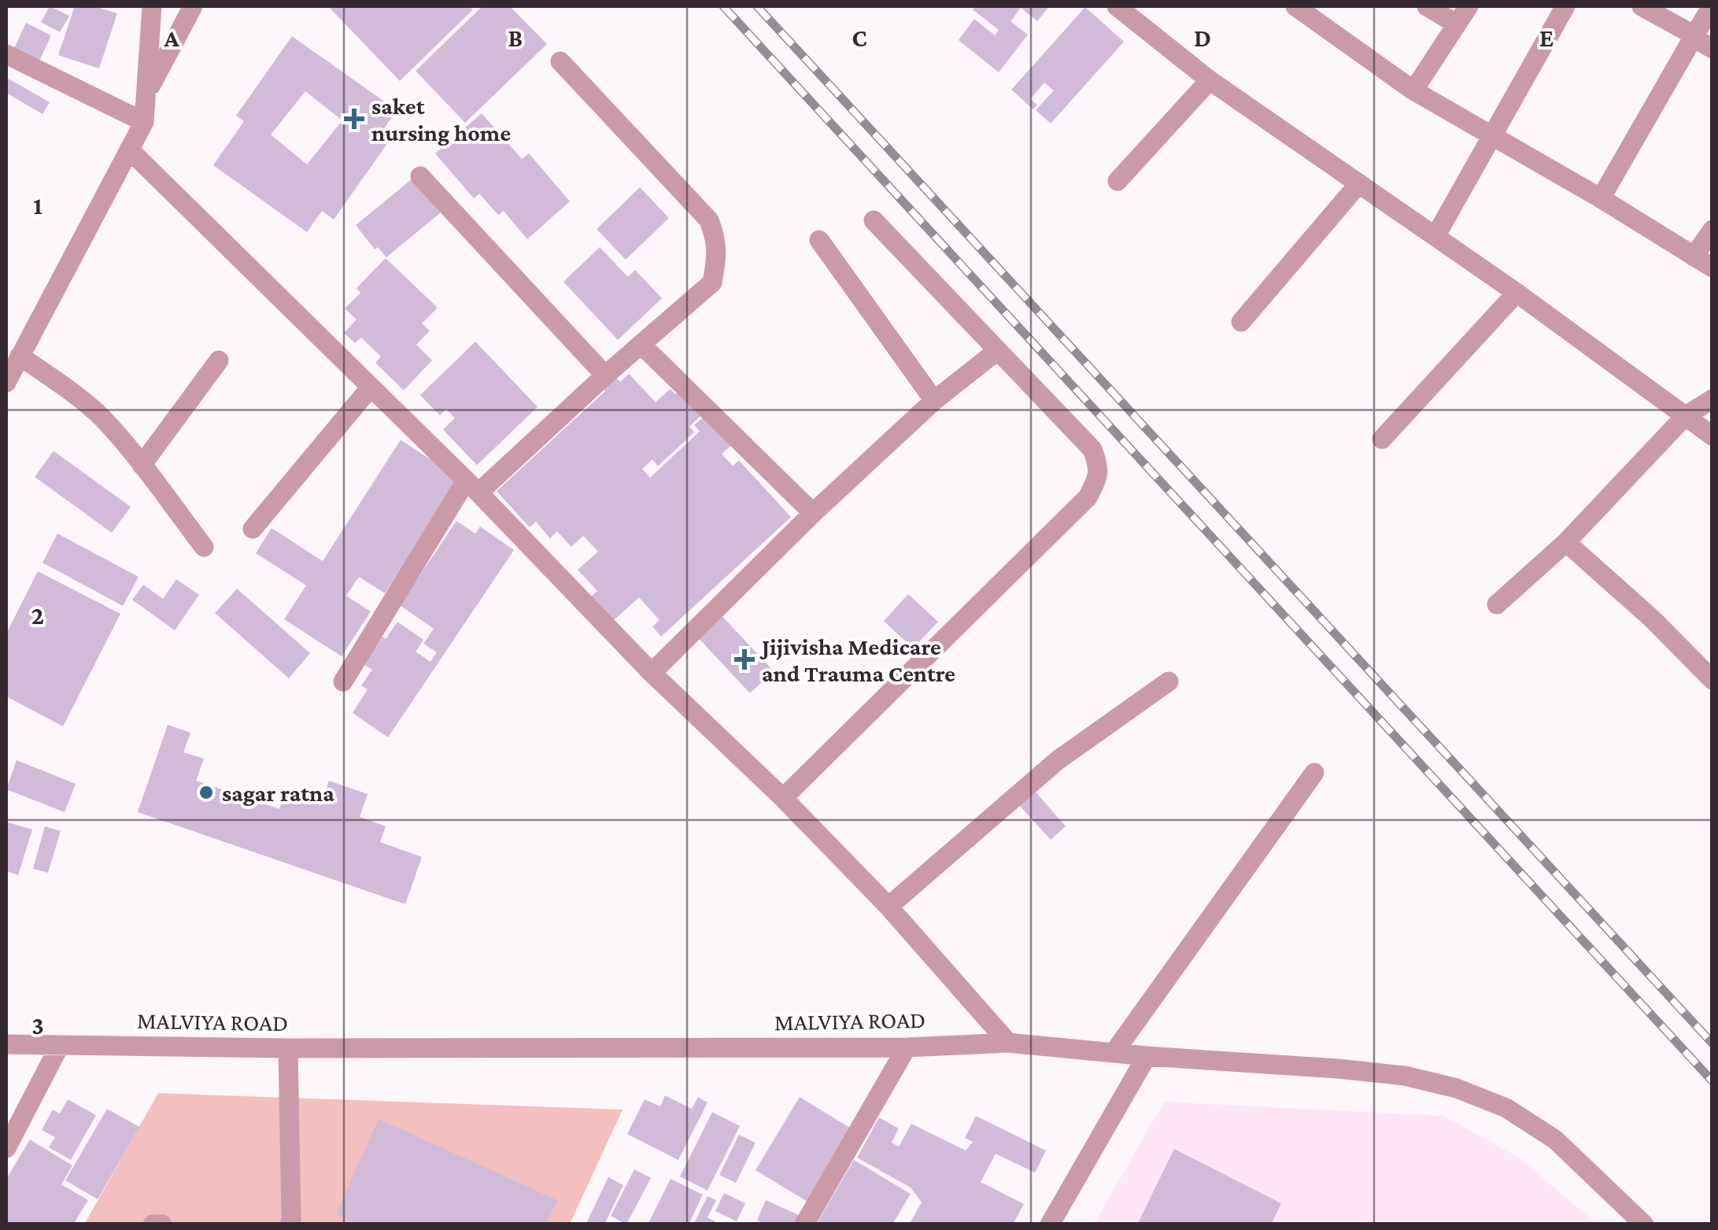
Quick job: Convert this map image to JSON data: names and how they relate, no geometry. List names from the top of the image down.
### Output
{
  "streets": {
    "street": ["MALVIYA ROAD"]
  },
  "places": {
    "health": ["saket nursing home", "Jijivisha Medicare and Trauma Centre"],
    "other": ["sagar ratna"]
  },
  "grid": {
    "columns": [
      "A",
      "B",
      "C",
      "D",
      "E"
    ],
    "rows": ["1", "2", "3"]
  }
}
